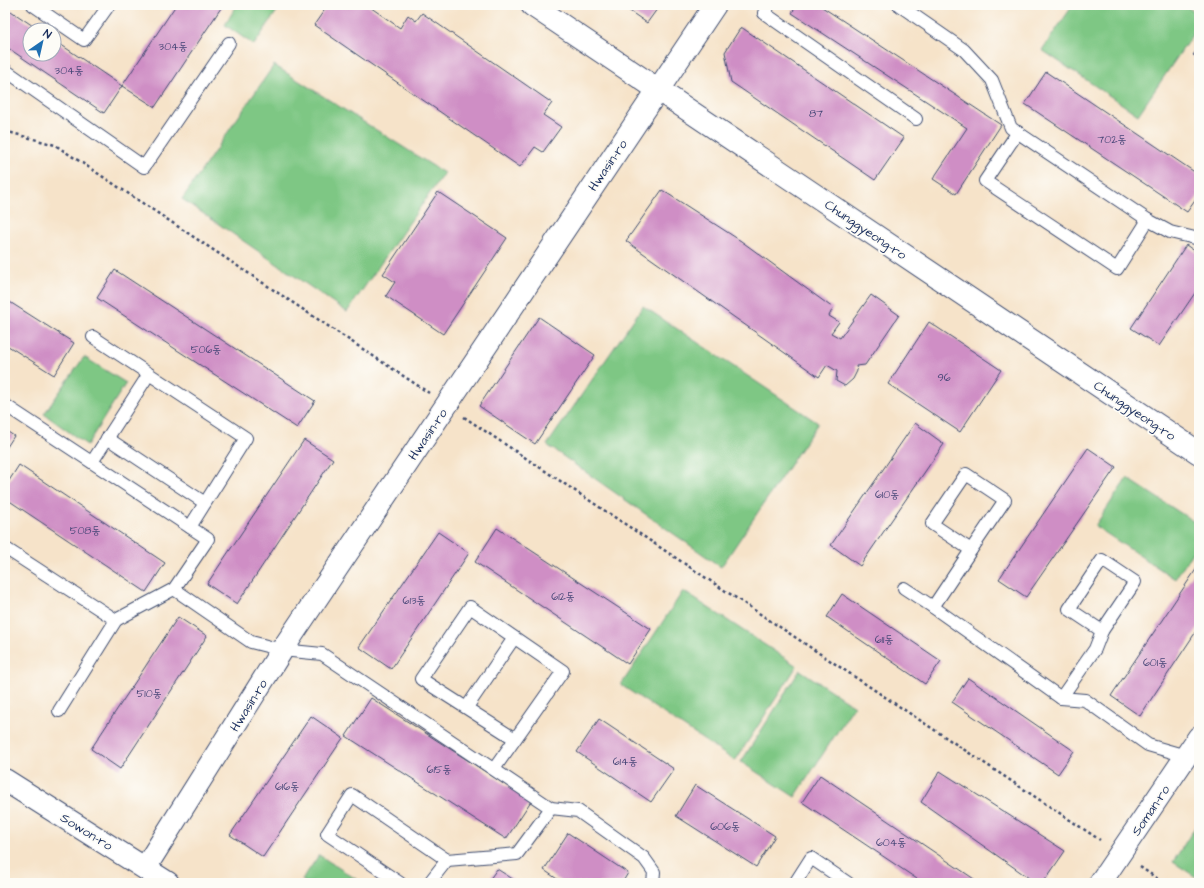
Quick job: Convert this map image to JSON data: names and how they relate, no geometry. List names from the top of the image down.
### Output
{
  "streets": {
    "main road": [
      "Hwasin-ro",
      "Chunggyeong-ro",
      "Soman-ro",
      "Sowon-ro"
    ]
  },
  "crossings": [
    ["Hwasin-ro", "Chunggyeong-ro"],
    ["Hwasin-ro", "Sowon-ro"]
  ],
  "house_numbers": [
    "304동",
    "304동",
    "87",
    "702동",
    "506동",
    "96",
    "610동",
    "508동",
    "612동",
    "613동",
    "611동",
    "601동",
    "510동",
    "614동",
    "615동",
    "616동",
    "606동",
    "604동"
  ],
  "north": "top right"
}
